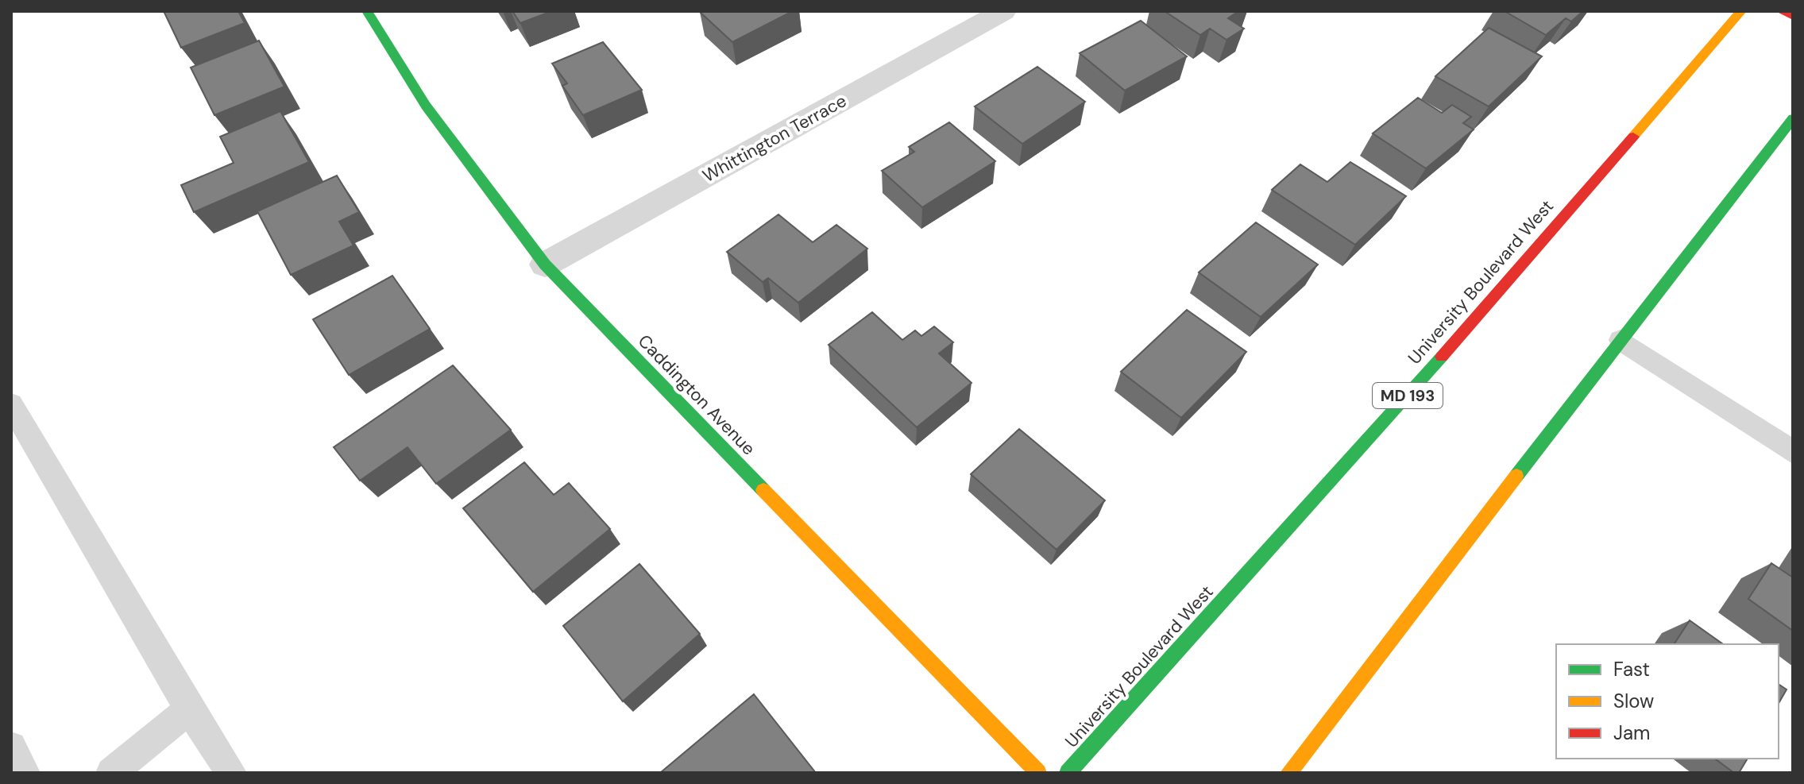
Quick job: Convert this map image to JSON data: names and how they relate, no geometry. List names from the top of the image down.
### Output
{
  "streets": {
    "main road": ["University Boulevard West", "Caddington Avenue", "MD 193"],
    "street": ["Whittington Terrace"]
  },
  "crossings": [
    ["Whittington Terrace", "Caddington Avenue"]
  ],
  "legend": ["Fast", "Slow", "Jam"]
}
